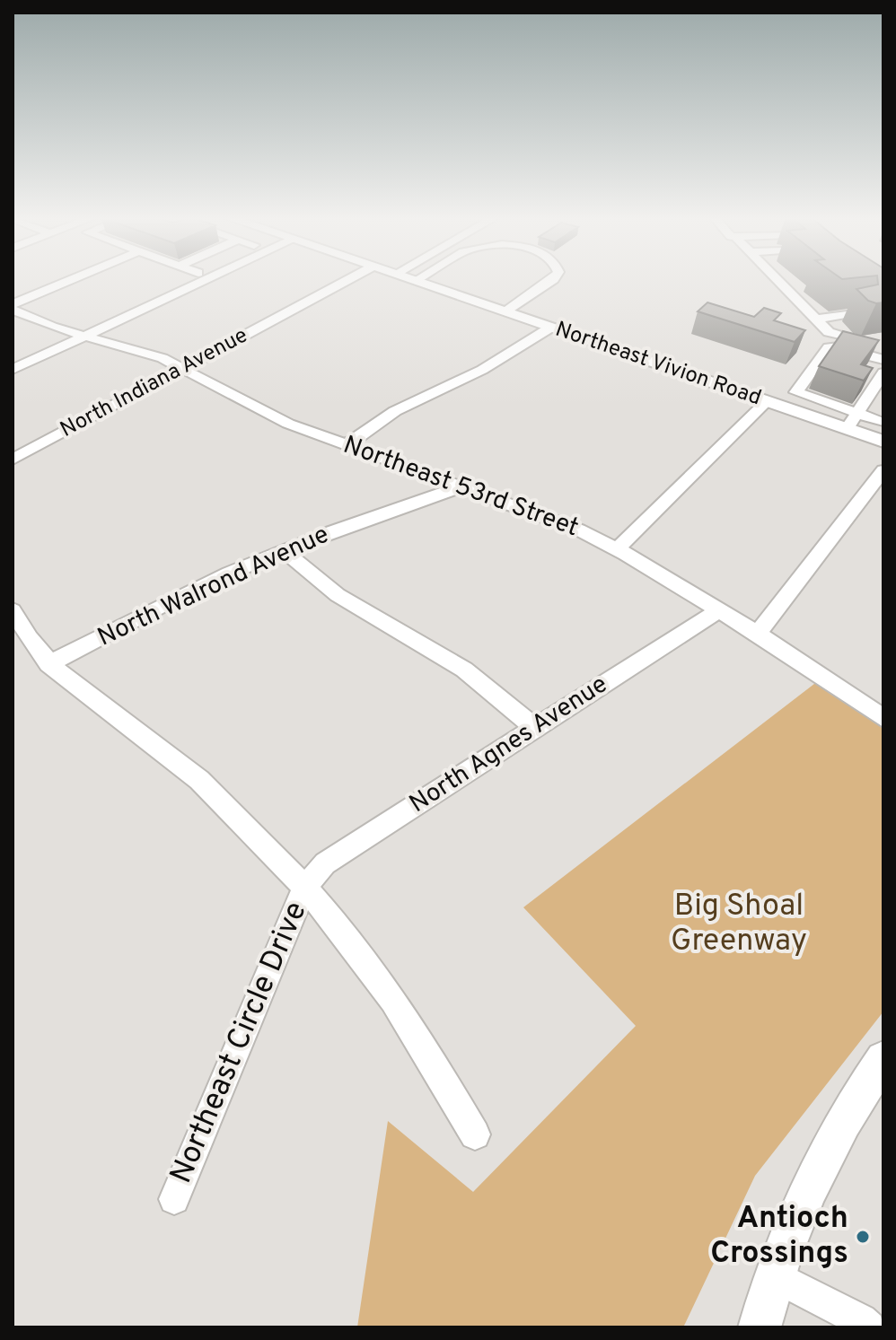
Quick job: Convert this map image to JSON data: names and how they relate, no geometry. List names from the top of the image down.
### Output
{
  "streets": {
    "main road": ["Northeast Vivion Road"],
    "street": [
      "North Indiana Avenue",
      "Northeast 53rd Street",
      "North Walrond Avenue",
      "North Agnes Avenue",
      "Northeast Circle Drive"
    ]
  },
  "crossings": [
    ["North Indiana Avenue", "Northeast 53rd Street"],
    ["Northeast 53rd Street", "North Walrond Avenue"],
    ["Northeast 53rd Street", "North Agnes Avenue"],
    ["North Agnes Avenue", "Northeast Circle Drive"]
  ],
  "parks": ["Big Shoal Greenway"],
  "places": ["Antioch Crossings"]
}
